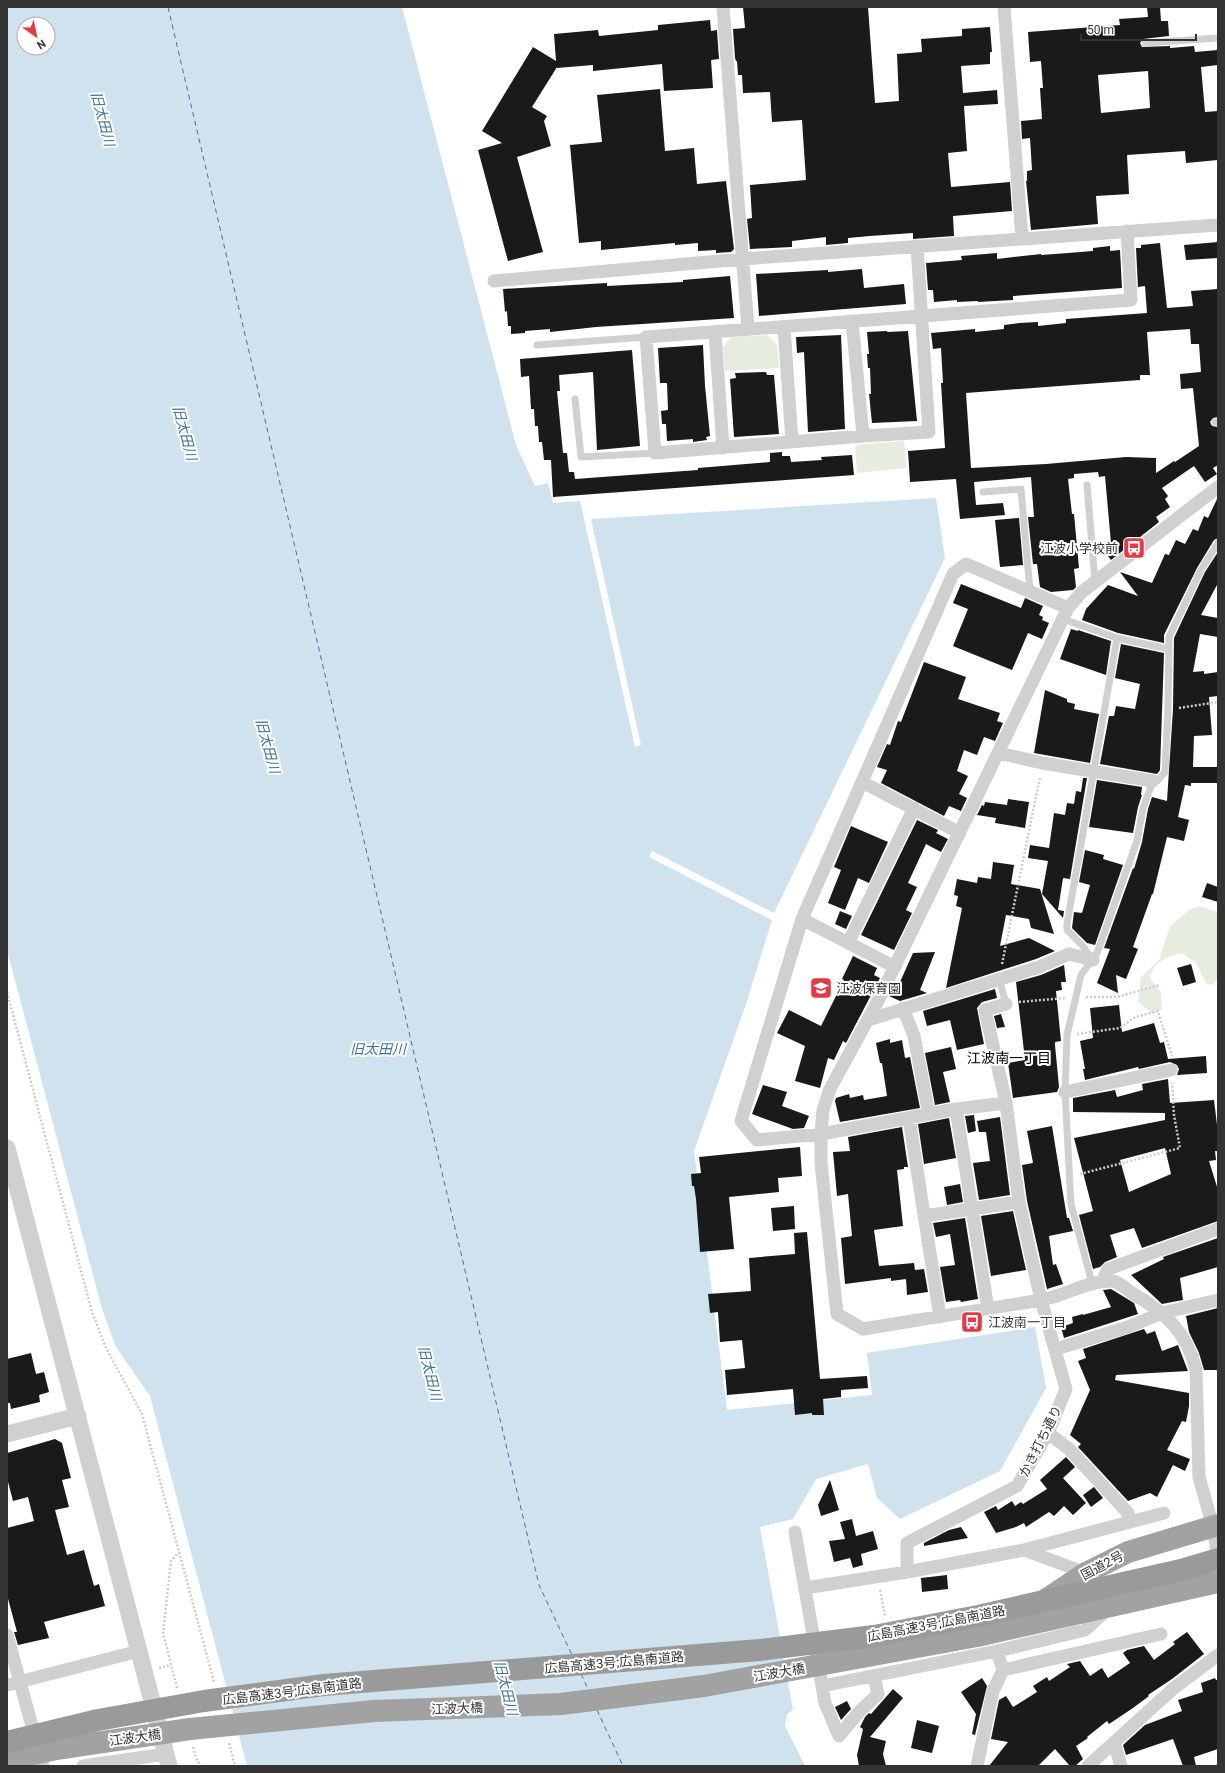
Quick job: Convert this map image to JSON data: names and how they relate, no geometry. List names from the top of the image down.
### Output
{
  "streets": {
    "highway": ["国道2号", "広島高速3号;広島南道路", "江波大橋"],
    "street": ["かき打ち通り"]
  },
  "crossings": [
    ["国道2号", "江波大橋"]
  ],
  "districts": ["江波南一丁目"],
  "water": ["旧太田川"],
  "places": {
    "bus stop": ["江波小学校前", "江波南一丁目"],
    "school or university": ["江波保育園"]
  },
  "scale_bar": "50 m",
  "north": "bottom right"
}
